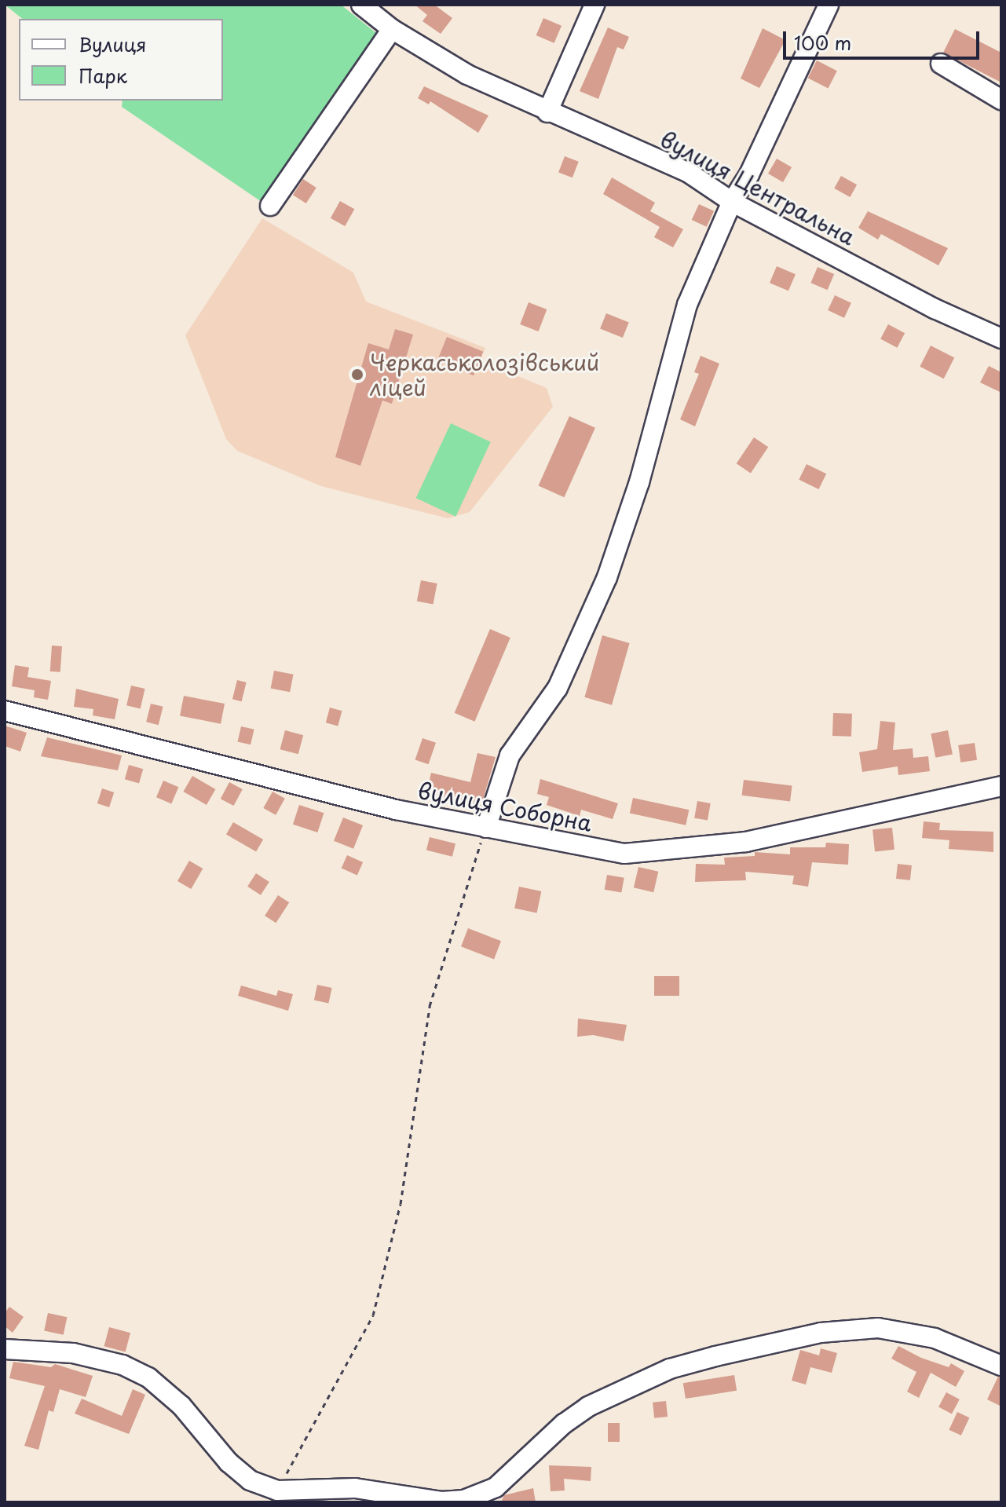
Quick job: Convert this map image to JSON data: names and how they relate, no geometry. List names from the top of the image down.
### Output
{
  "streets": {
    "street": ["вулиця Центральна", "вулиця Соборна"]
  },
  "places": ["Черкаськолозівський ліцей"],
  "legend": ["Вулиця", "Парк"],
  "scale_bar": "100 m"
}
